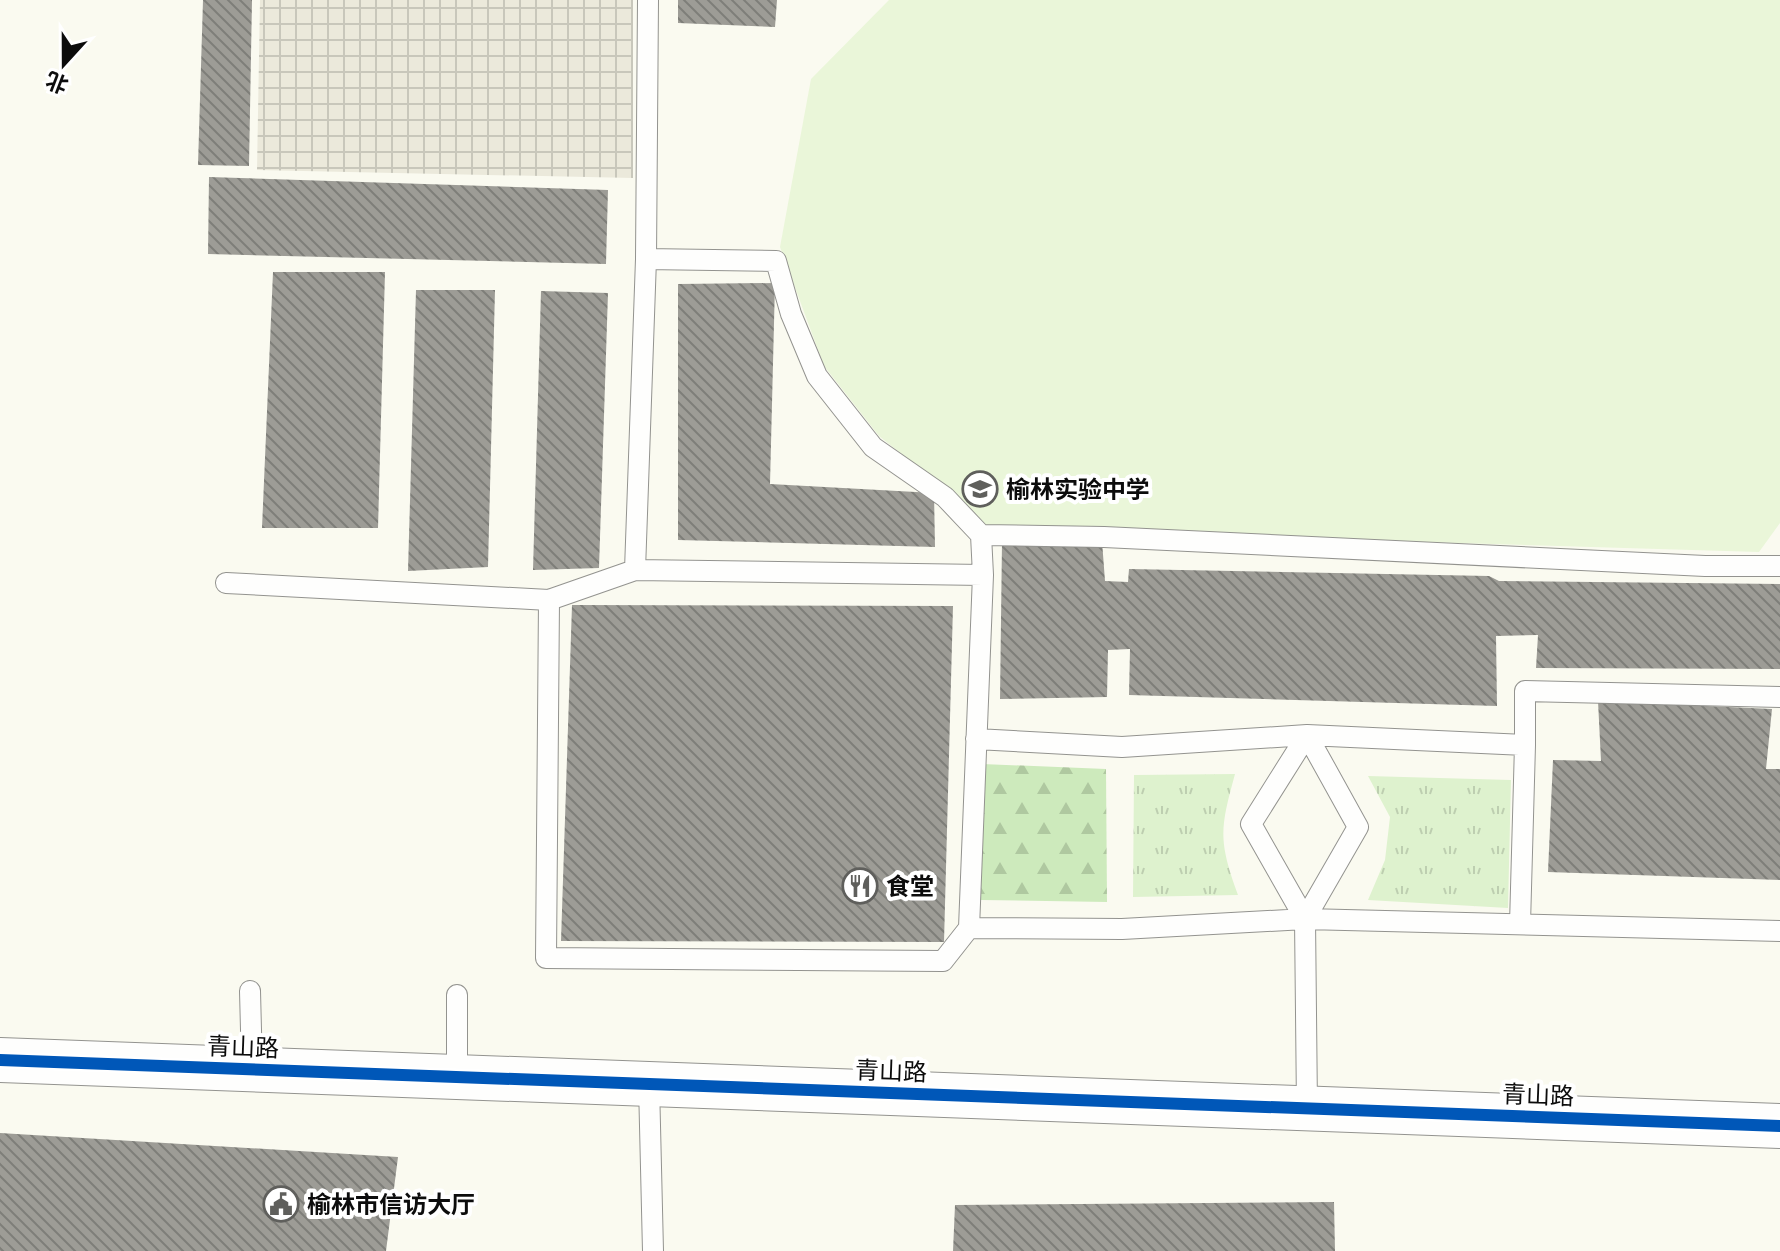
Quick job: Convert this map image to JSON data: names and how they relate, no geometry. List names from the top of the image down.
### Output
{
  "streets": {
    "street": ["青山路"]
  },
  "places": {
    "school or university": ["榆林实验中学"],
    "restaurant": ["食堂"],
    "public building": ["榆林市信访大厅"]
  },
  "north": "bottom"
}
